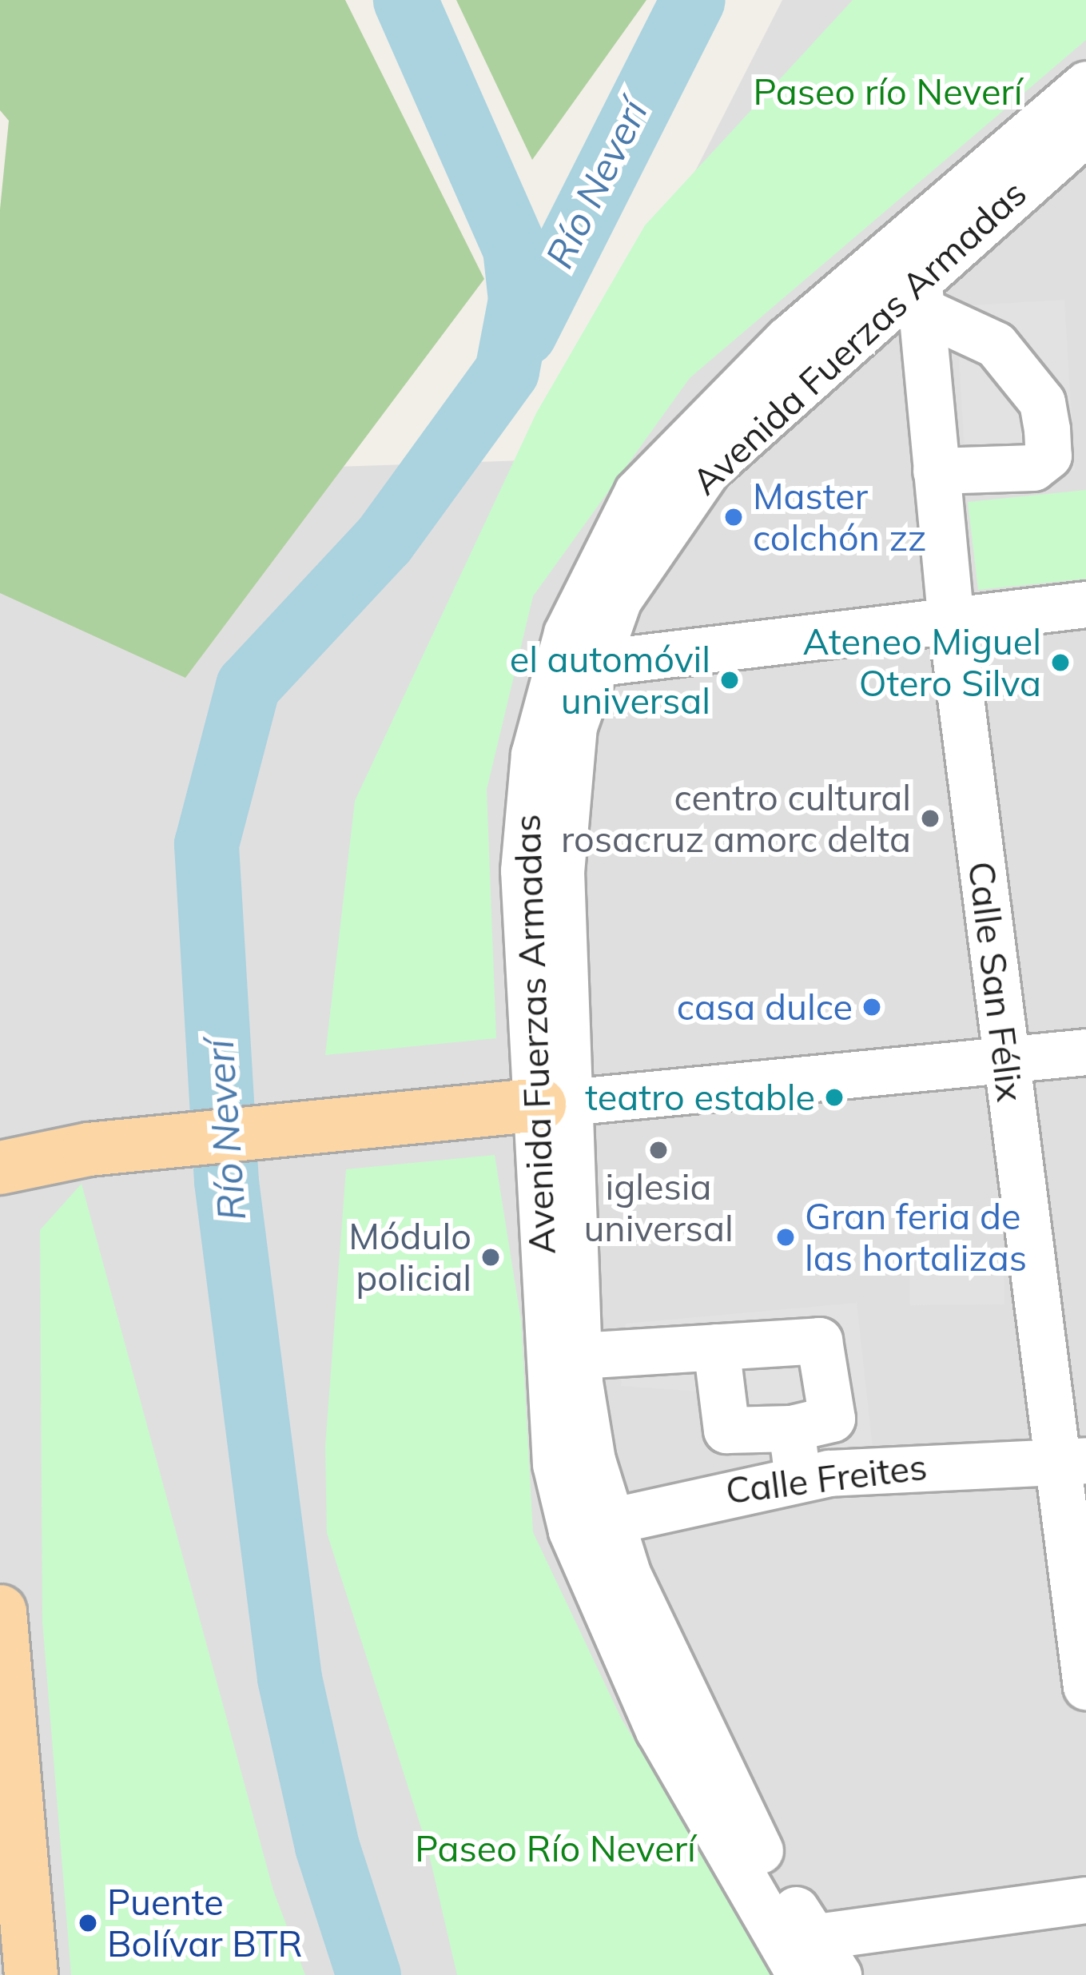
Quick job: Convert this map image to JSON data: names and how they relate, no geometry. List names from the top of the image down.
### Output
{
  "streets": {
    "street": ["Avenida Fuerzas Armadas", "Calle San Félix", "Calle Freites"]
  },
  "crossings": [
    ["Avenida Fuerzas Armadas", "Calle San Félix"],
    ["Avenida Fuerzas Armadas", "Calle Freites"],
    ["Calle San Félix", "Calle Freites"]
  ],
  "water": ["Río Neverí"],
  "parks": ["Paseo río Neverí", "Paseo Río Neverí"],
  "places": [
    "Master colchón zz",
    "Ateneo Miguel Otero Silva",
    "el automóvil universal",
    "centro cultural rosacruz amorc delta",
    "casa dulce",
    "teatro estable",
    "iglesia universal",
    "Gran feria de las hortalizas",
    "Módulo policial",
    "Puente Bolívar BTR"
  ]
}
